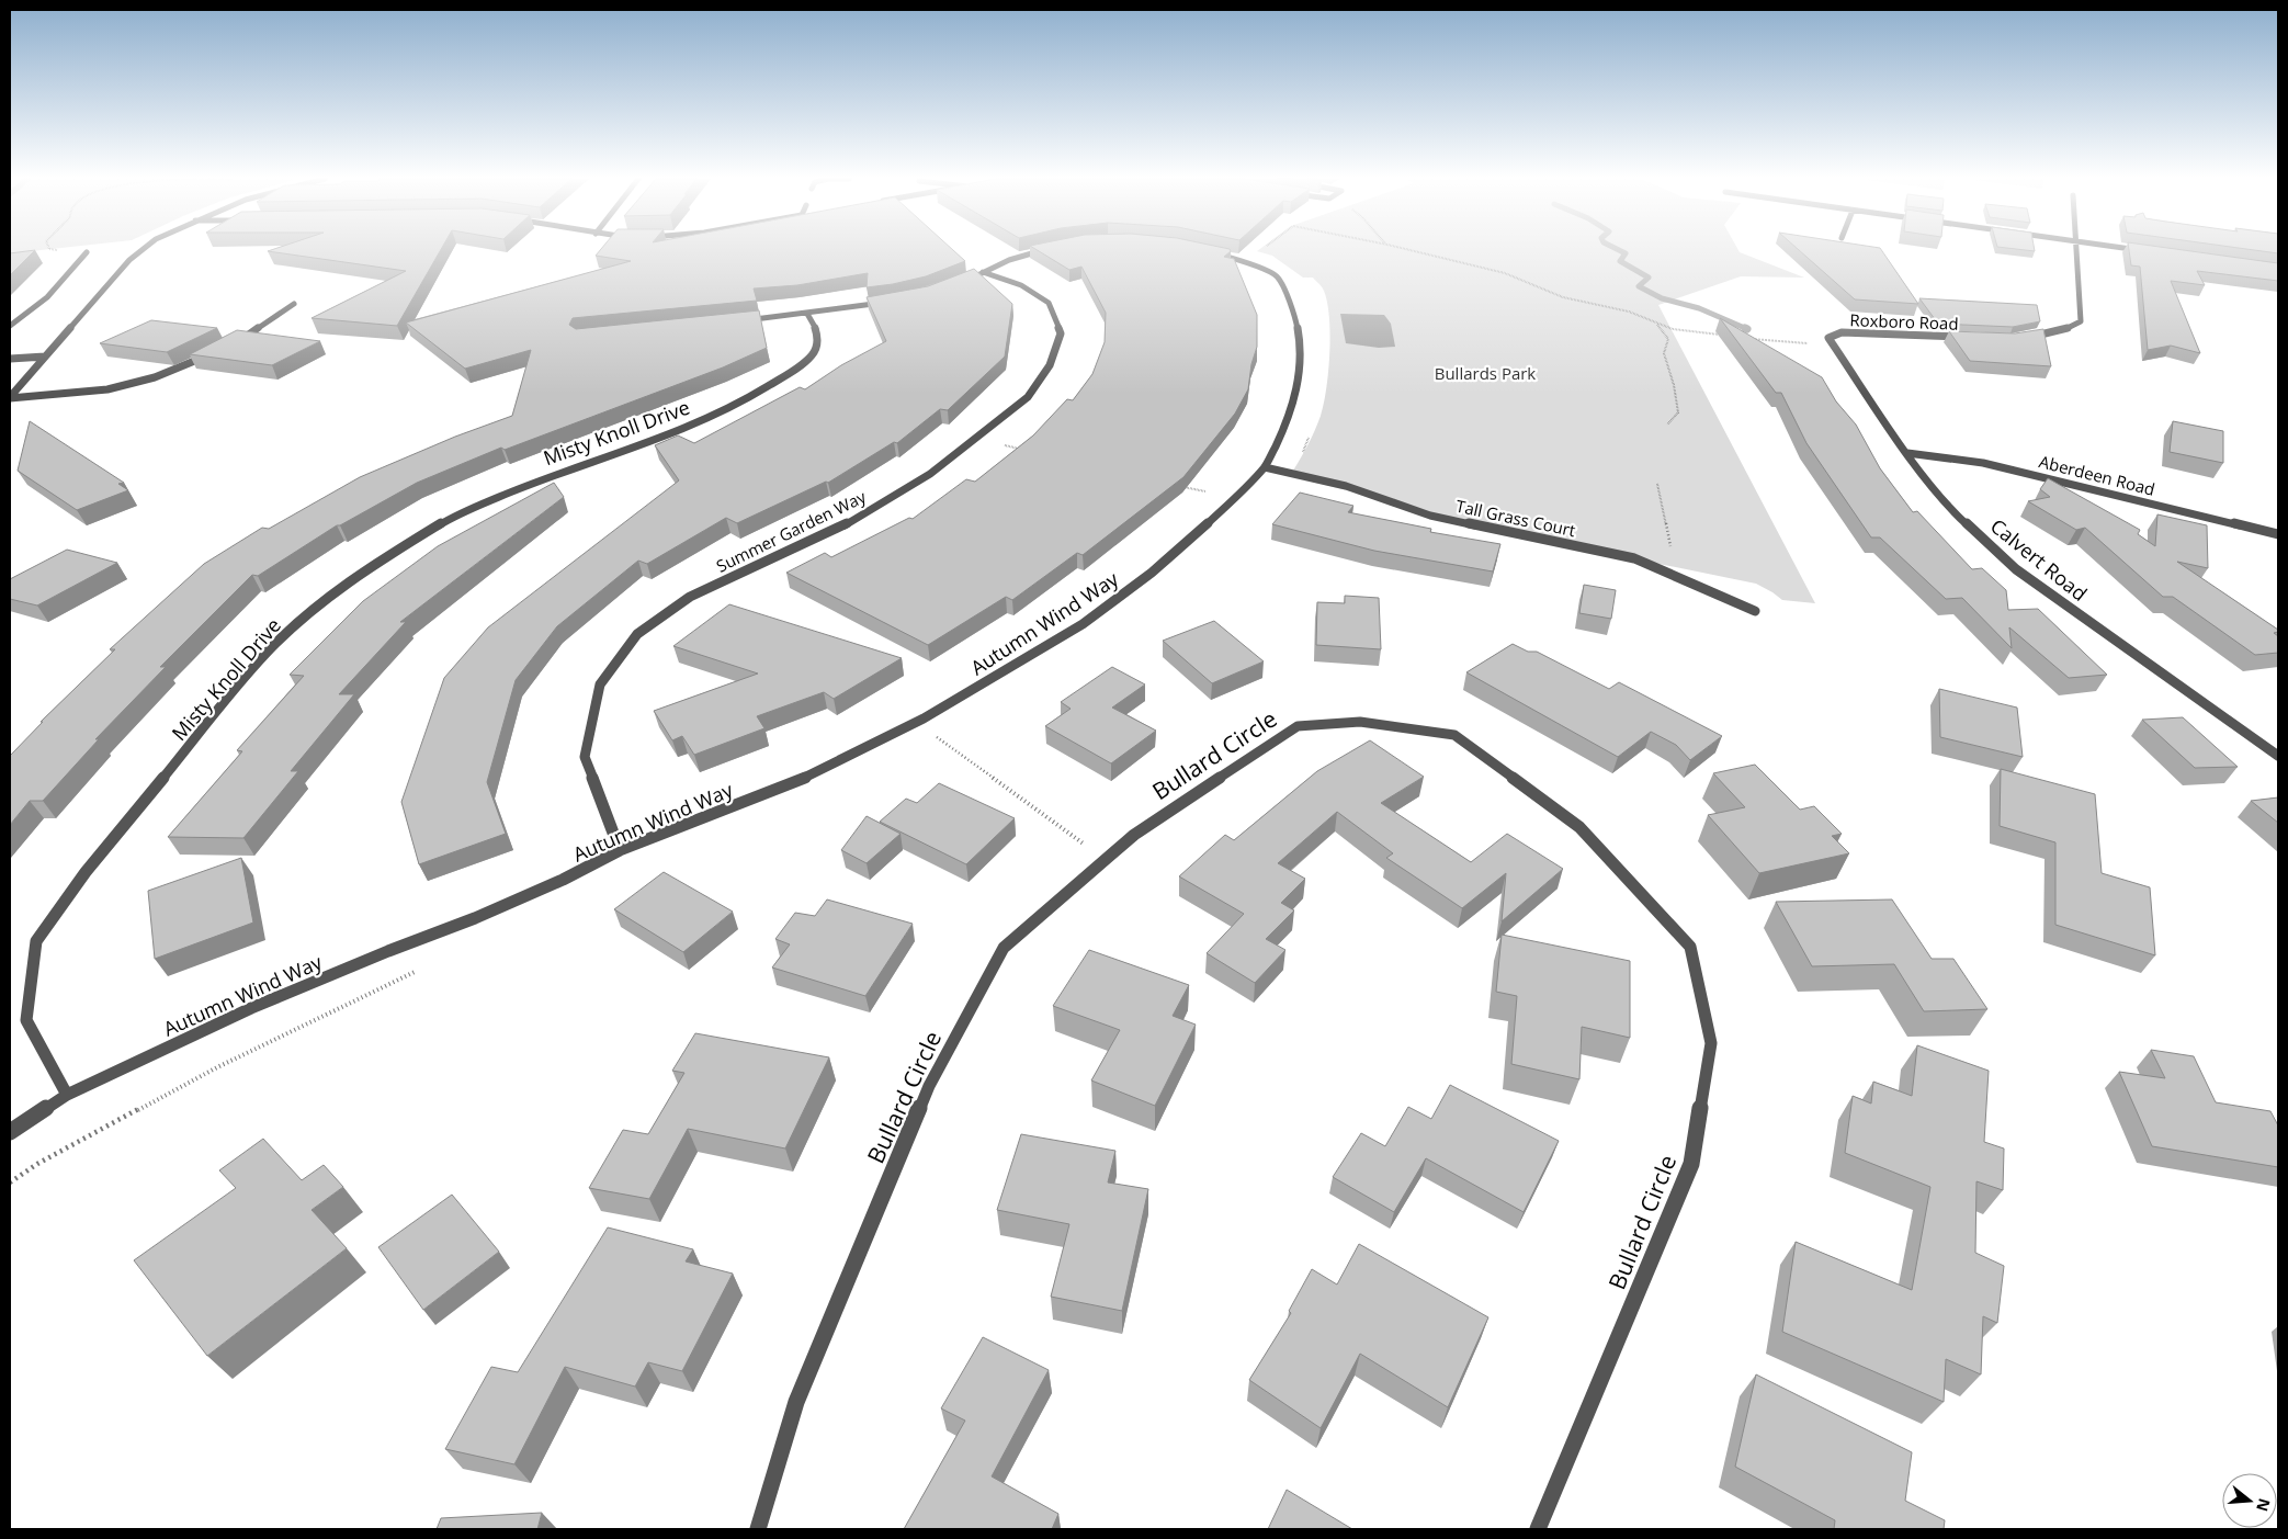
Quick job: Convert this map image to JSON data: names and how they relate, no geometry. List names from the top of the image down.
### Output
{
  "streets": {
    "street": [
      "Roxboro Road",
      "Misty Knoll Drive",
      "Aberdeen Road",
      "Tall Grass Court",
      "Summer Garden Way",
      "Calvert Road",
      "Autumn Wind Way",
      "Bullard Circle"
    ]
  },
  "crossings": [
    ["Roxboro Road", "Calvert Road"],
    ["Misty Knoll Drive", "Autumn Wind Way"],
    ["Aberdeen Road", "Calvert Road"],
    ["Tall Grass Court", "Autumn Wind Way"],
    ["Summer Garden Way", "Autumn Wind Way"]
  ],
  "parks": ["Bullards Park"],
  "north": "right"
}
